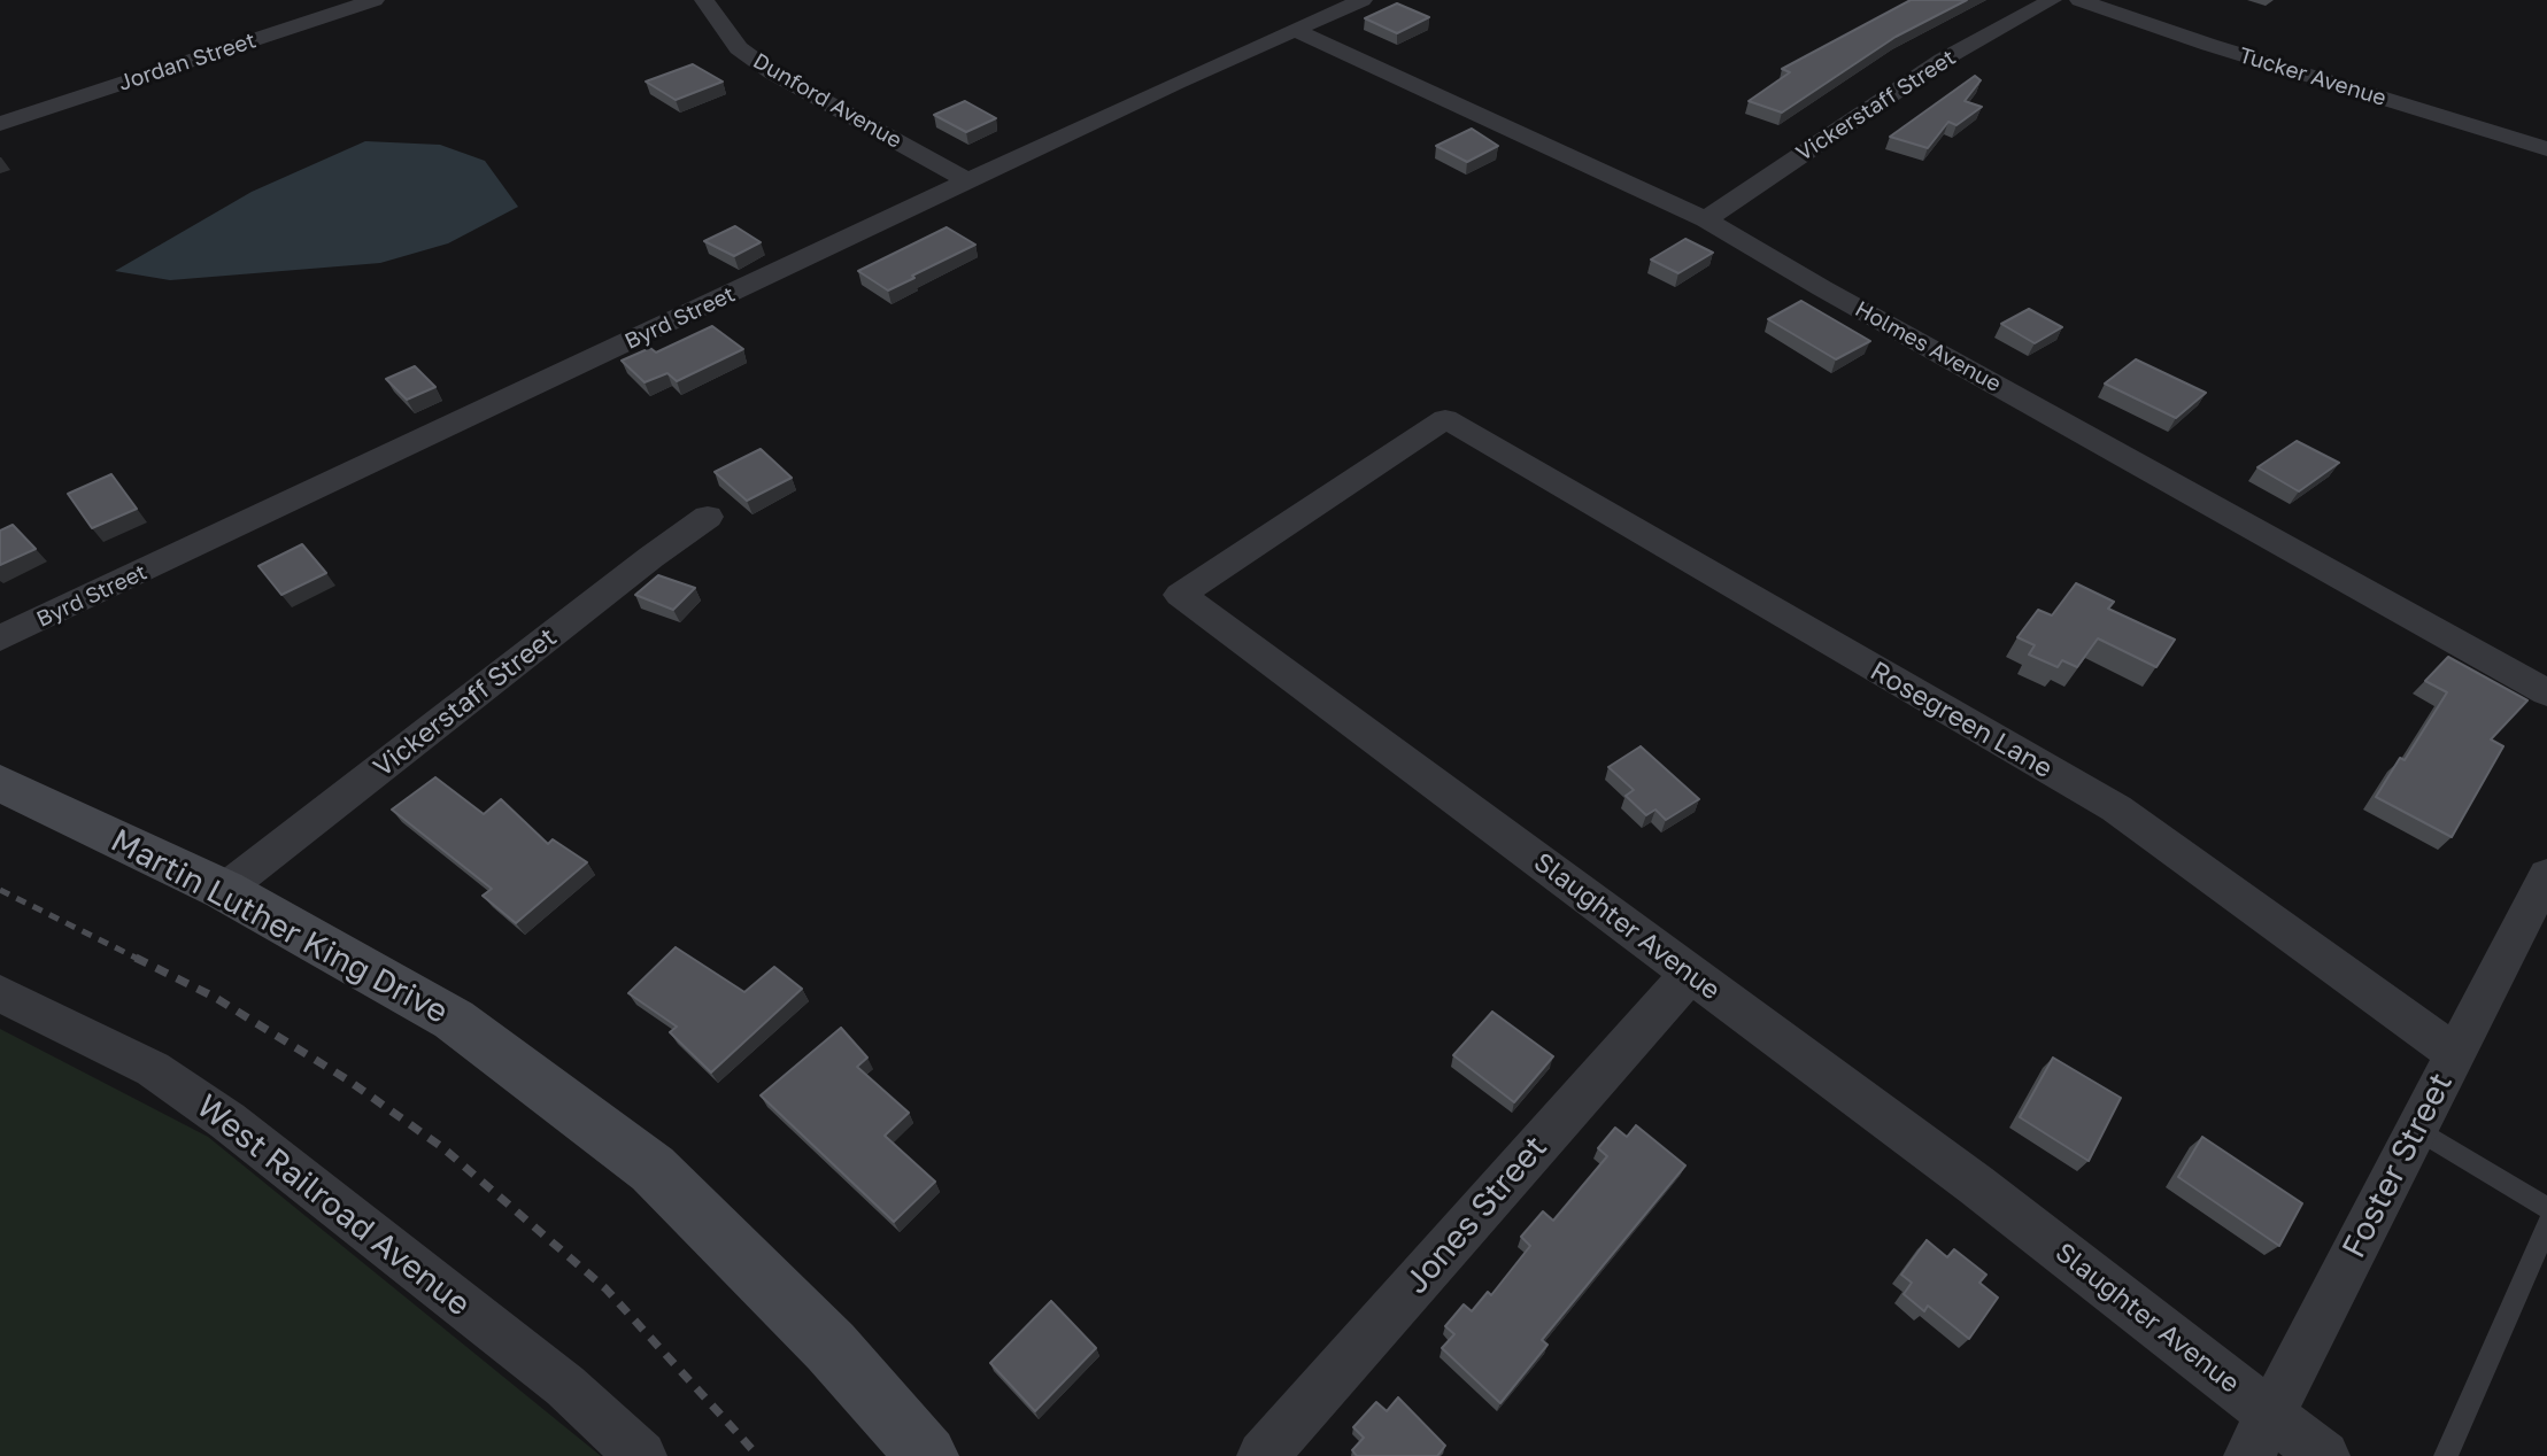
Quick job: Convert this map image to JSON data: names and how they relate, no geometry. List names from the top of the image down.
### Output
{
  "streets": {
    "main road": ["Martin Luther King Drive"],
    "street": [
      "Jordan Street",
      "Tucker Avenue",
      "Dunford Avenue",
      "Vickerstaff Street",
      "Byrd Street",
      "Holmes Avenue",
      "Rosegreen Lane",
      "Slaughter Avenue",
      "Foster Street",
      "West Railroad Avenue",
      "Jones Street"
    ]
  },
  "crossings": [
    ["Dunford Avenue", "Byrd Street"],
    ["Vickerstaff Street", "Holmes Avenue"],
    ["Vickerstaff Street", "Martin Luther King Drive"],
    ["Byrd Street", "Holmes Avenue"],
    ["Rosegreen Lane", "Slaughter Avenue"],
    ["Rosegreen Lane", "Foster Street"],
    ["Slaughter Avenue", "Foster Street"],
    ["Slaughter Avenue", "Jones Street"]
  ]
}
